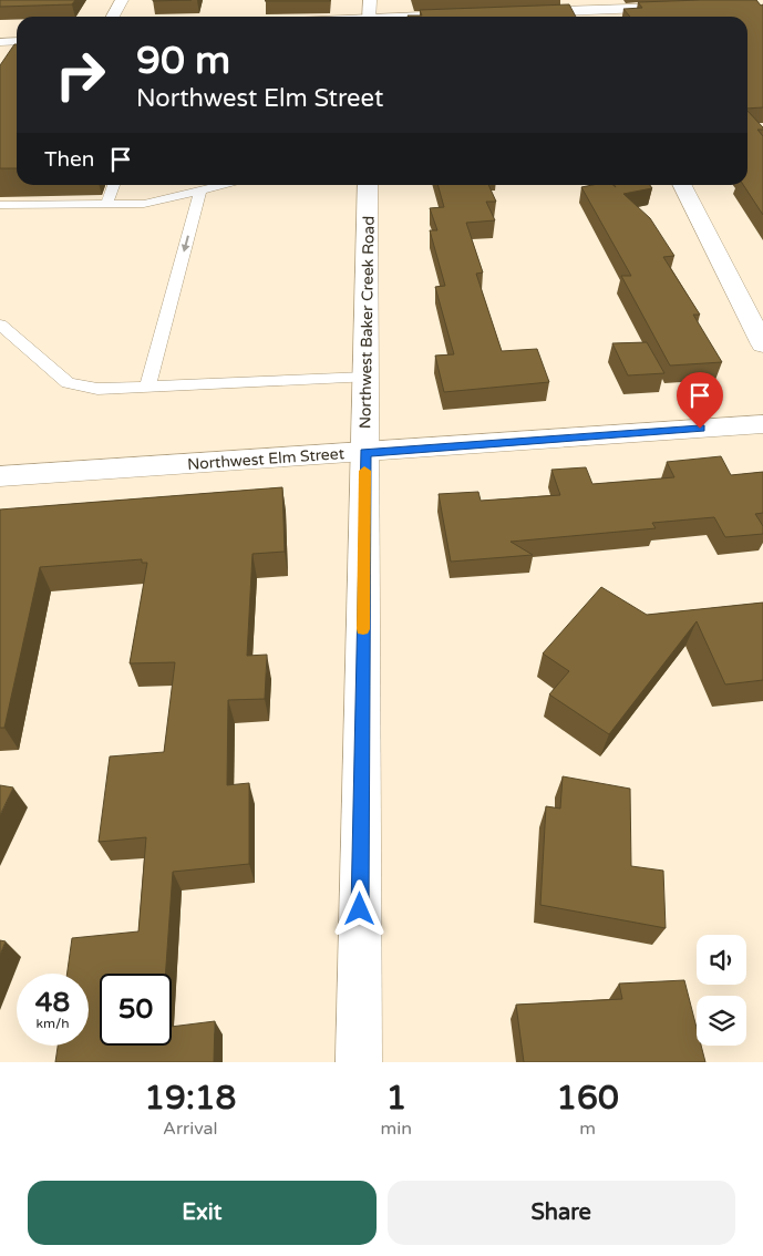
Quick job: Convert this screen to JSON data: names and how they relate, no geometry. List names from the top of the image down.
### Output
{
  "streets": {
    "street": ["Northwest Baker Creek Road", "Northwest Elm Street"]
  },
  "crossings": [
    ["Northwest Baker Creek Road", "Northwest Elm Street"]
  ],
  "page": {
    "turn": ["90 m", "Northwest Elm Street"],
    "then": "Then",
    "speed": "48 km/h",
    "limit": "50",
    "eta": [
      "19:18",
      "Arrival",
      "1",
      "min",
      "160",
      "m"
    ],
    "buttons": ["Exit", "Share"]
  }
}
